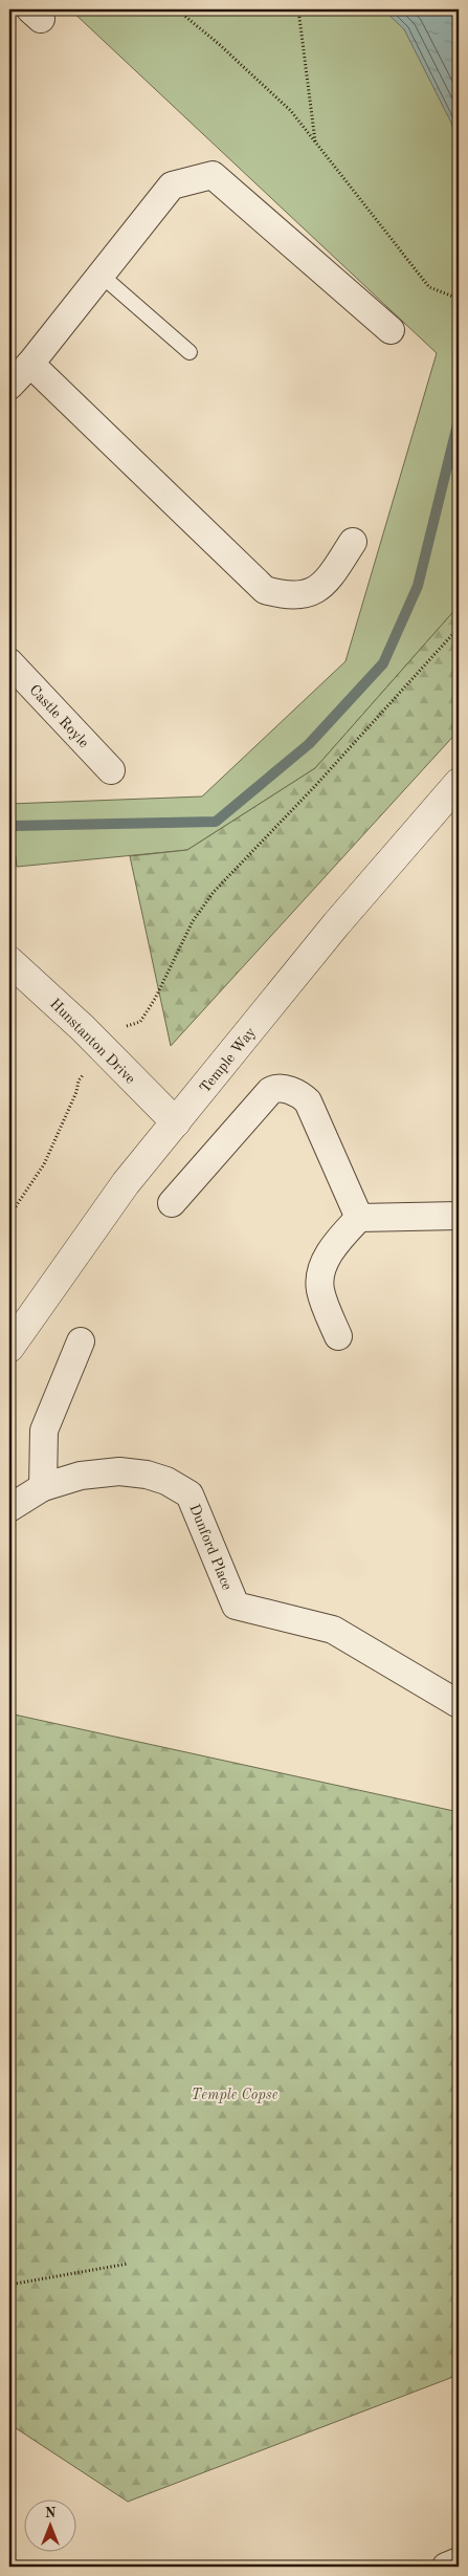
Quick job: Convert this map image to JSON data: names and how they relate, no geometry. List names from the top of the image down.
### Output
{
  "streets": {
    "street": [
      "Castle Royle",
      "Hunstanton Drive",
      "Temple Way",
      "Dunford Place"
    ]
  },
  "crossings": [
    ["Hunstanton Drive", "Temple Way"]
  ],
  "parks": ["Temple Copse"],
  "north": "top"
}
